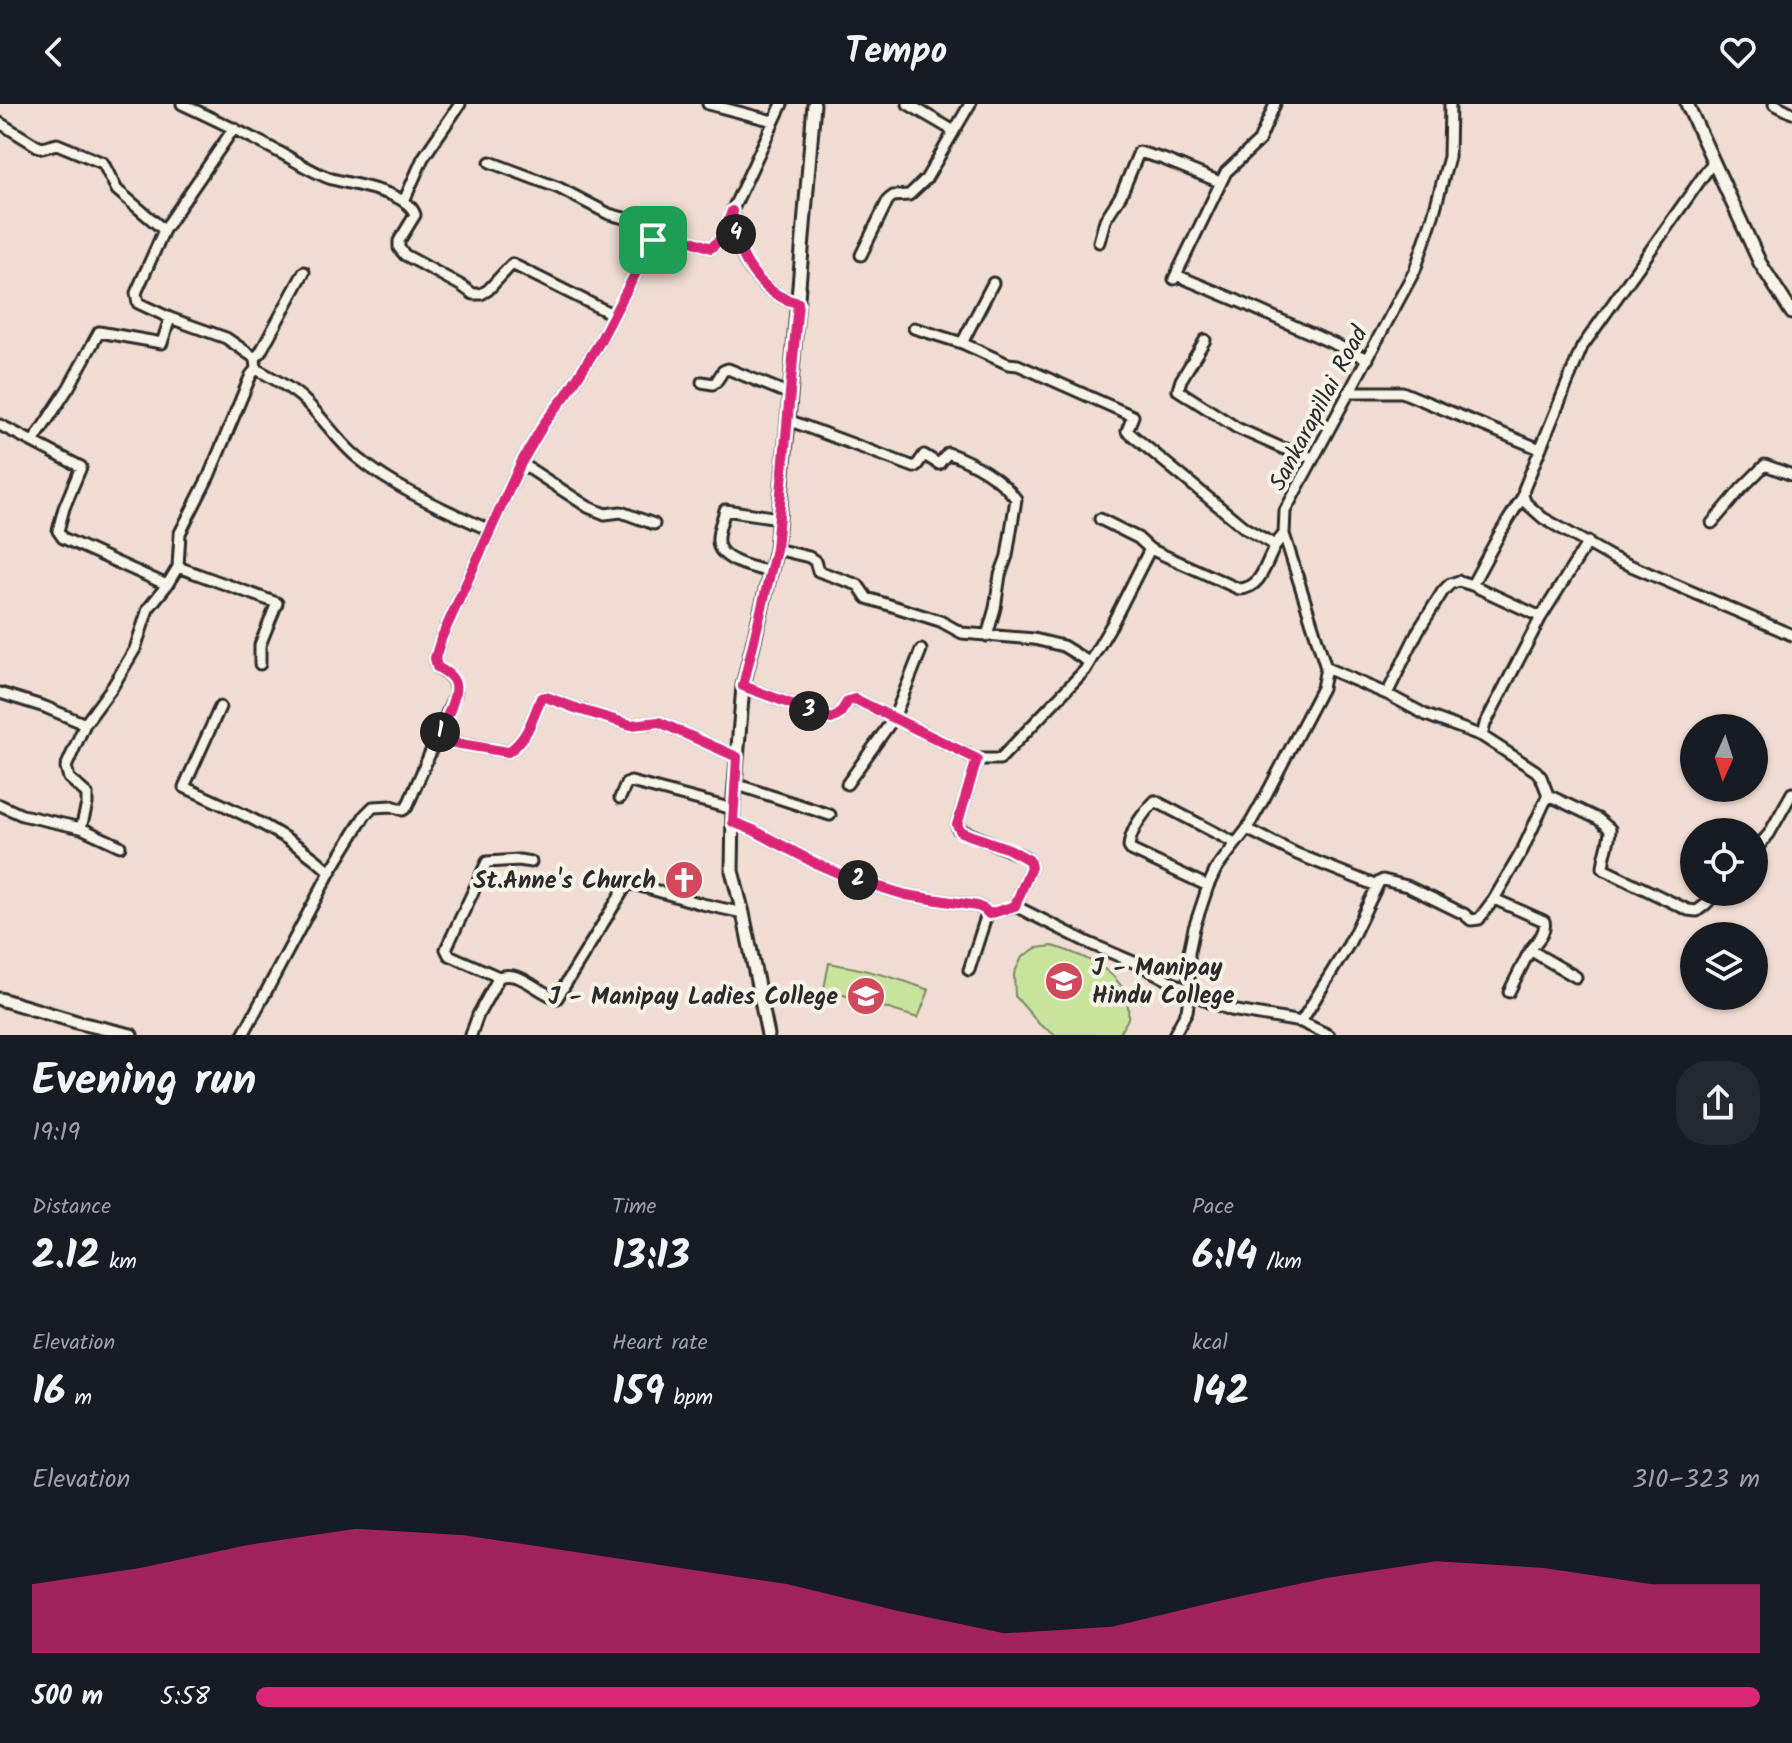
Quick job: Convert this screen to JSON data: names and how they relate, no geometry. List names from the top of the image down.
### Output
{
  "streets": {
    "street": ["Sankarapillai Road"]
  },
  "places": {
    "church": ["St.Anne's Church"],
    "school or university": ["J - Manipay Hindu College", "J - Manipay Ladies College"]
  },
  "north": "bottom",
  "page": {
    "header": "Tempo",
    "pins": [
      "4",
      "3",
      "1",
      "2"
    ],
    "heading": ["Evening run", "19:19"],
    "stats": [
      ["Distance", "2.12 km"],
      ["Time", "13:13"],
      ["Pace", "6:14 /km"],
      ["Elevation", "16 m"],
      ["Heart rate", "159 bpm"],
      ["kcal", "142"]
    ],
    "chart": ["Elevation", "310–323 m"],
    "list": [
      {
        "name": "500 m",
        "note": "5:58"
      }
    ]
  }
}
